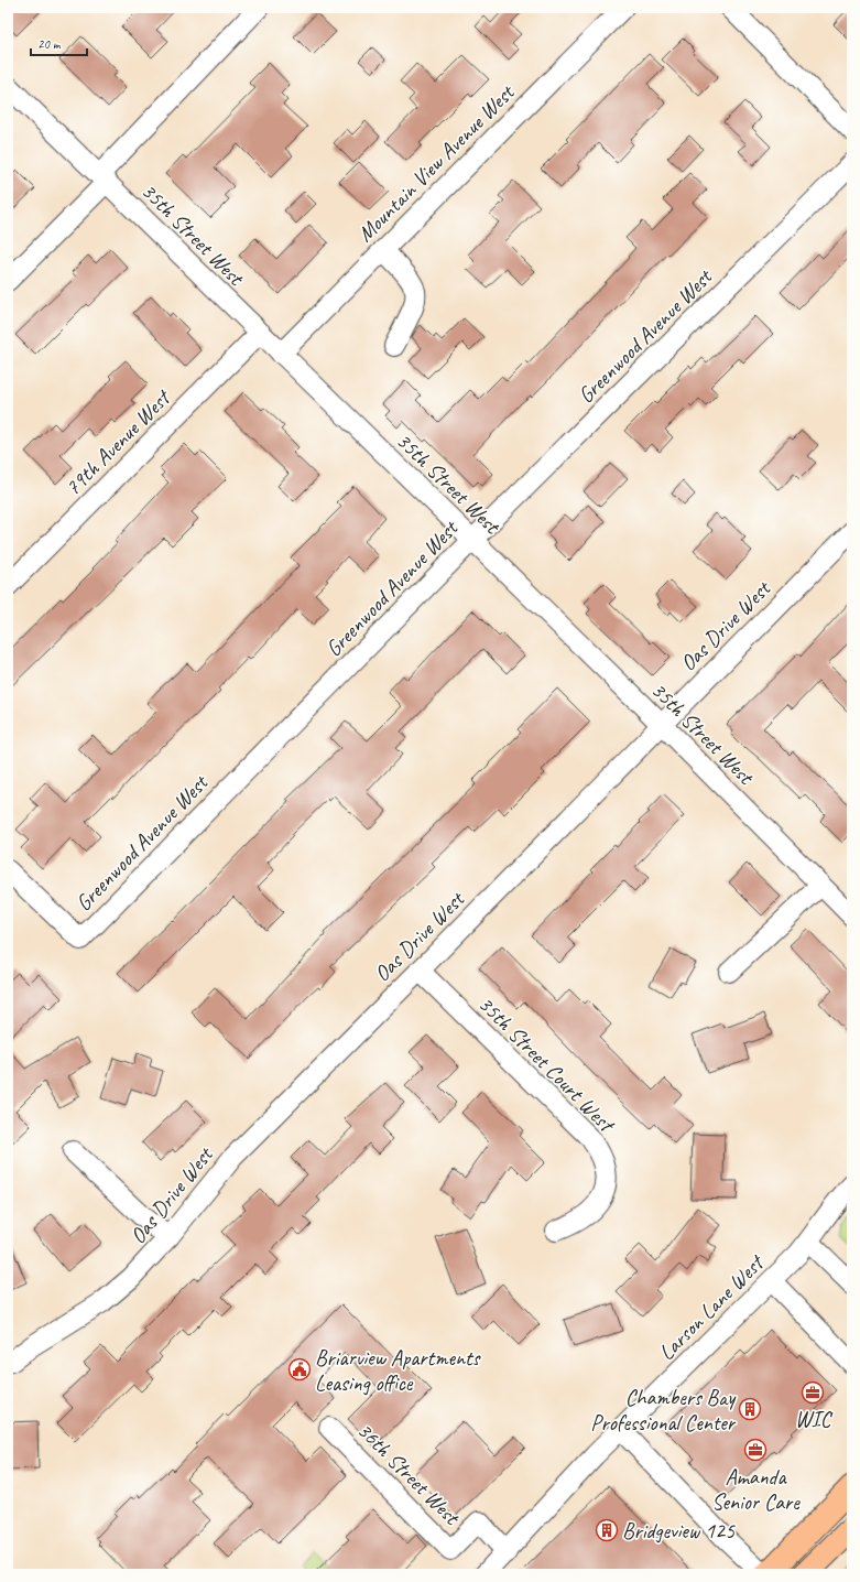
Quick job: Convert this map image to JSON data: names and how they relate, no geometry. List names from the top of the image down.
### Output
{
  "streets": {
    "street": [
      "Mountain View Avenue West",
      "35th Street West",
      "Greenwood Avenue West",
      "79th Avenue West",
      "Oas Drive West",
      "35th Street Court West",
      "Larson Lane West",
      "36th Street West"
    ]
  },
  "crossings": [
    ["Mountain View Avenue West", "35th Street West"],
    ["35th Street West", "Greenwood Avenue West"],
    ["35th Street West", "79th Avenue West"],
    ["35th Street West", "Oas Drive West"],
    ["Oas Drive West", "35th Street Court West"],
    ["Larson Lane West", "36th Street West"]
  ],
  "places": {
    "public building": ["Briarview Apartments Leasing office"],
    "office": ["WIC", "Amanda Senior Care"],
    "building": ["Chambers Bay Professional Center", "Bridgeview 125"]
  },
  "scale_bar": "20 m"
}
